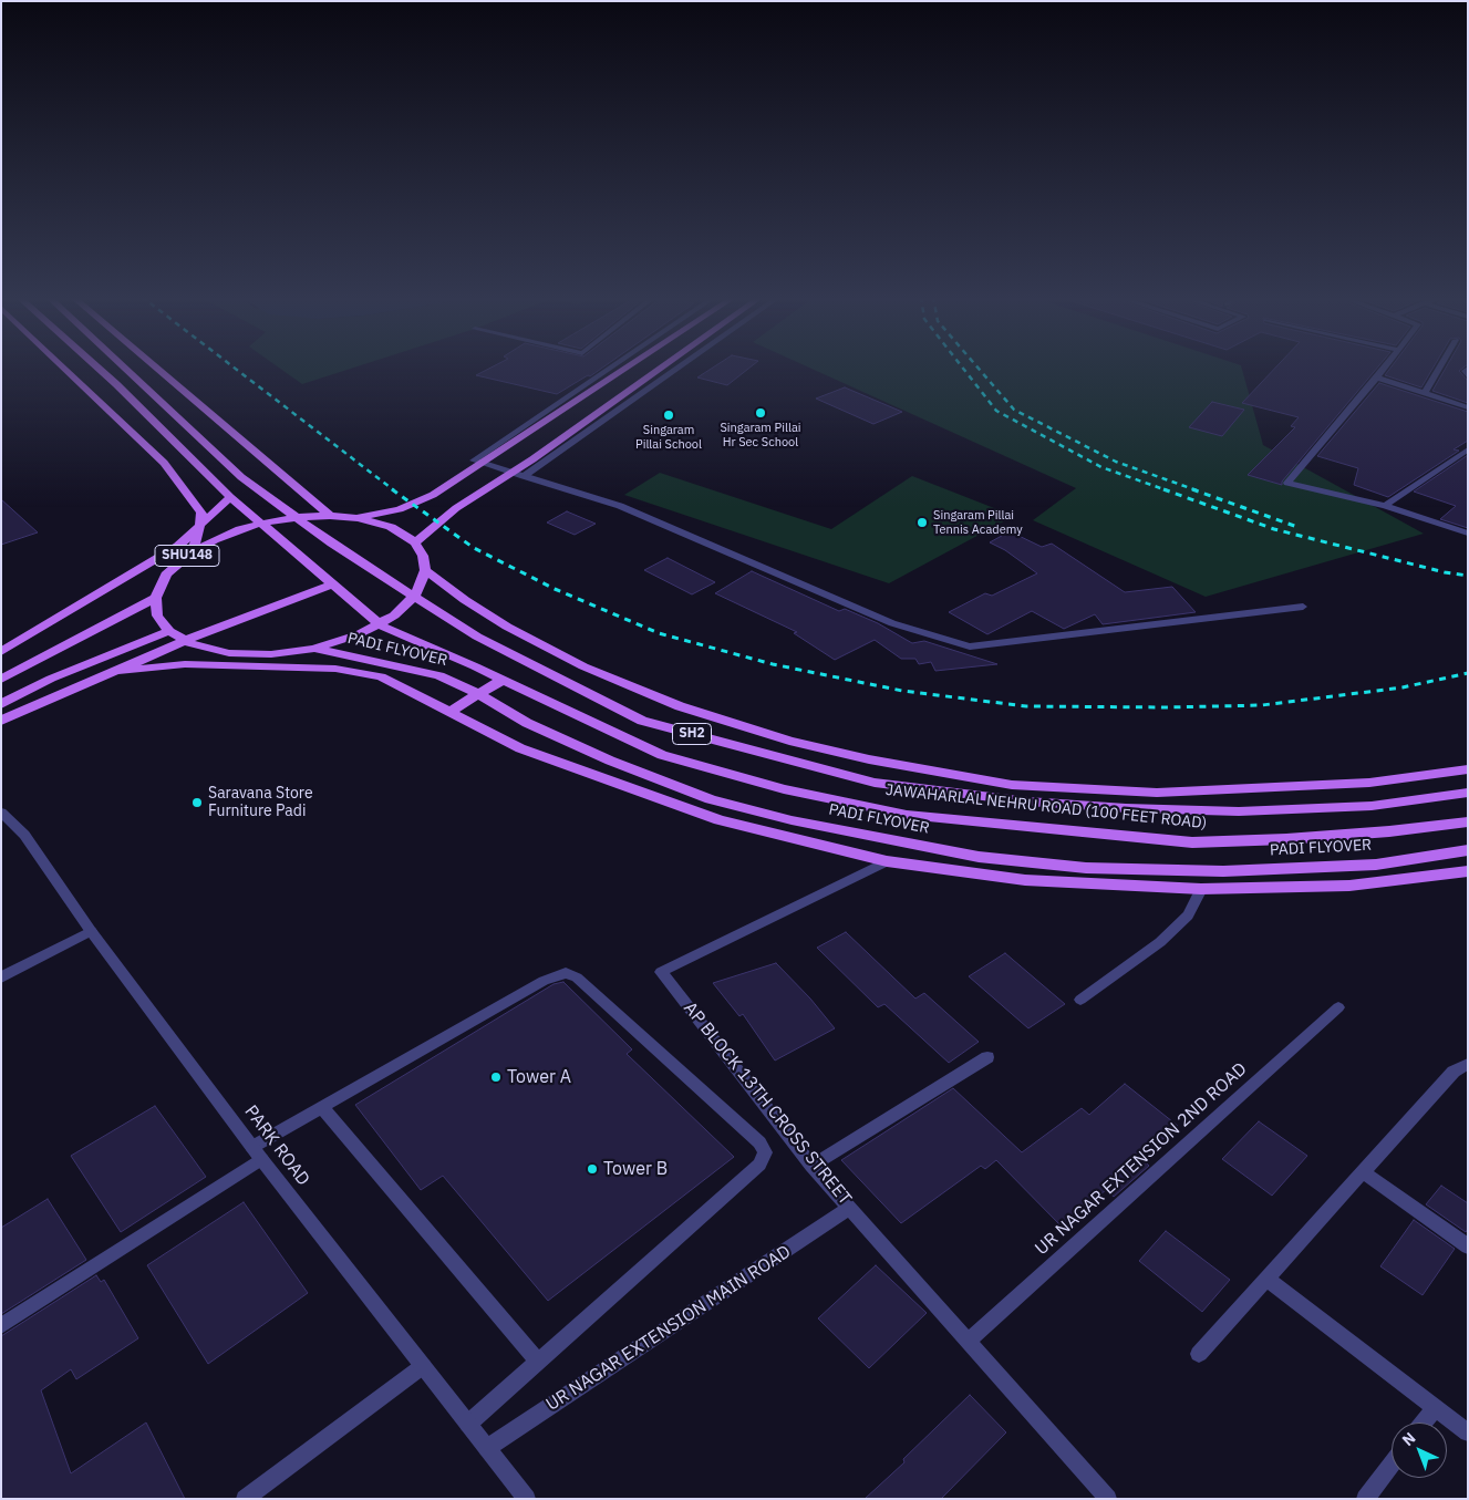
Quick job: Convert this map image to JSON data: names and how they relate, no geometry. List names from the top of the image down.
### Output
{
  "streets": {
    "main road": [
      "SHU148",
      "PADI FLYOVER",
      "SH2",
      "JAWAHARLAL NEHRU ROAD (100 FEET ROAD)"
    ],
    "street": [
      "AP BLOCK 13TH CROSS STREET",
      "PARK ROAD",
      "UR NAGAR EXTENSION 2ND ROAD",
      "UR NAGAR EXTENSION MAIN ROAD"
    ]
  },
  "crossings": [
    ["AP BLOCK 13TH CROSS STREET", "UR NAGAR EXTENSION 2ND ROAD"],
    ["AP BLOCK 13TH CROSS STREET", "UR NAGAR EXTENSION MAIN ROAD"],
    ["PARK ROAD", "UR NAGAR EXTENSION MAIN ROAD"]
  ],
  "places": [
    "Singaram Pillai Hr Sec School",
    "Singaram Pillai School",
    "Singaram Pillai Tennis Academy",
    "Saravana Store Furniture Padi",
    "Tower A",
    "Tower B"
  ],
  "north": "top left"
}
